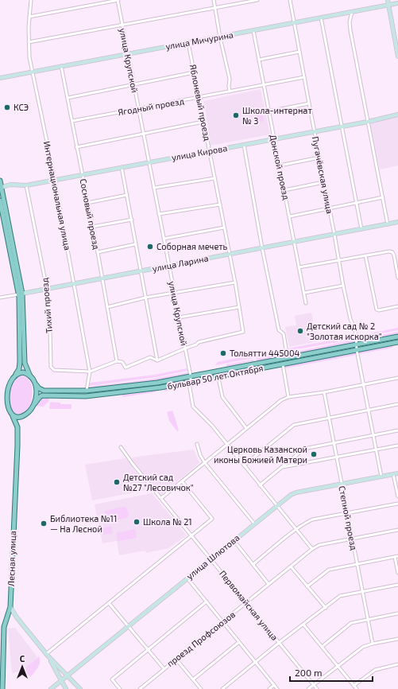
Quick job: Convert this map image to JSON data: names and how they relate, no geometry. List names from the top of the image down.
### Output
{
  "streets": {
    "main road": [
      "улица Мичурина",
      "улица Кирова",
      "улица Ларина",
      "бульвар 50 лет Октября",
      "улица Шлютова",
      "Лесная улица"
    ],
    "street": [
      "улица Крупской",
      "Яблоневый проезд",
      "Ягодный проезд",
      "Донской проезд",
      "Пугачёвская улица",
      "Интернациональная улица",
      "Сосновый проезд",
      "Тихий проезд",
      "Степной проезд",
      "Первомайская улица",
      "проезд Профсоюзов"
    ]
  },
  "crossings": [
    ["улица Мичурина", "улица Крупской"],
    ["улица Мичурина", "Яблоневый проезд"],
    ["улица Мичурина", "Донской проезд"],
    ["улица Мичурина", "Пугачёвская улица"],
    ["улица Мичурина", "Интернациональная улица"],
    ["улица Мичурина", "Сосновый проезд"],
    ["улица Крупской", "Яблоневый проезд"],
    ["улица Крупской", "Ягодный проезд"],
    ["улица Крупской", "улица Кирова"],
    ["улица Крупской", "улица Ларина"],
    ["улица Крупской", "бульвар 50 лет Октября"],
    ["улица Крупской", "улица Шлютова"],
    ["улица Крупской", "проезд Профсоюзов"],
    ["Яблоневый проезд", "Ягодный проезд"],
    ["Яблоневый проезд", "улица Кирова"],
    ["Яблоневый проезд", "улица Ларина"],
    ["Ягодный проезд", "Донской проезд"],
    ["Ягодный проезд", "Пугачёвская улица"],
    ["Ягодный проезд", "Сосновый проезд"],
    ["улица Кирова", "Донской проезд"],
    ["улица Кирова", "Пугачёвская улица"],
    ["улица Кирова", "Интернациональная улица"],
    ["улица Кирова", "Сосновый проезд"],
    ["улица Кирова", "Тихий проезд"],
    ["Донской проезд", "улица Ларина"],
    ["Пугачёвская улица", "улица Ларина"],
    ["Пугачёвская улица", "бульвар 50 лет Октября"],
    ["Пугачёвская улица", "улица Шлютова"],
    ["Интернациональная улица", "улица Ларина"],
    ["Интернациональная улица", "Тихий проезд"],
    ["Интернациональная улица", "бульвар 50 лет Октября"],
    ["Сосновый проезд", "улица Ларина"],
    ["улица Ларина", "Тихий проезд"],
    ["бульвар 50 лет Октября", "Лесная улица"],
    ["Степной проезд", "улица Шлютова"],
    ["Степной проезд", "проезд Профсоюзов"],
    ["улица Шлютова", "Первомайская улица"],
    ["Первомайская улица", "проезд Профсоюзов"]
  ],
  "places": [
    "КСЭ",
    "Школа-интернат № 3",
    "Cоборная мечеть",
    "Детский сад № 2 \"Золотая искорка\"",
    "Тольятти 445004",
    "Церковь Казанской иконы Божией Матери",
    "Детский сад №27 \"Лесовичок\"",
    "Школа № 21",
    "Библиотека №11 — На Лесной"
  ],
  "scale_bar": "200 m",
  "north": "top"
}
